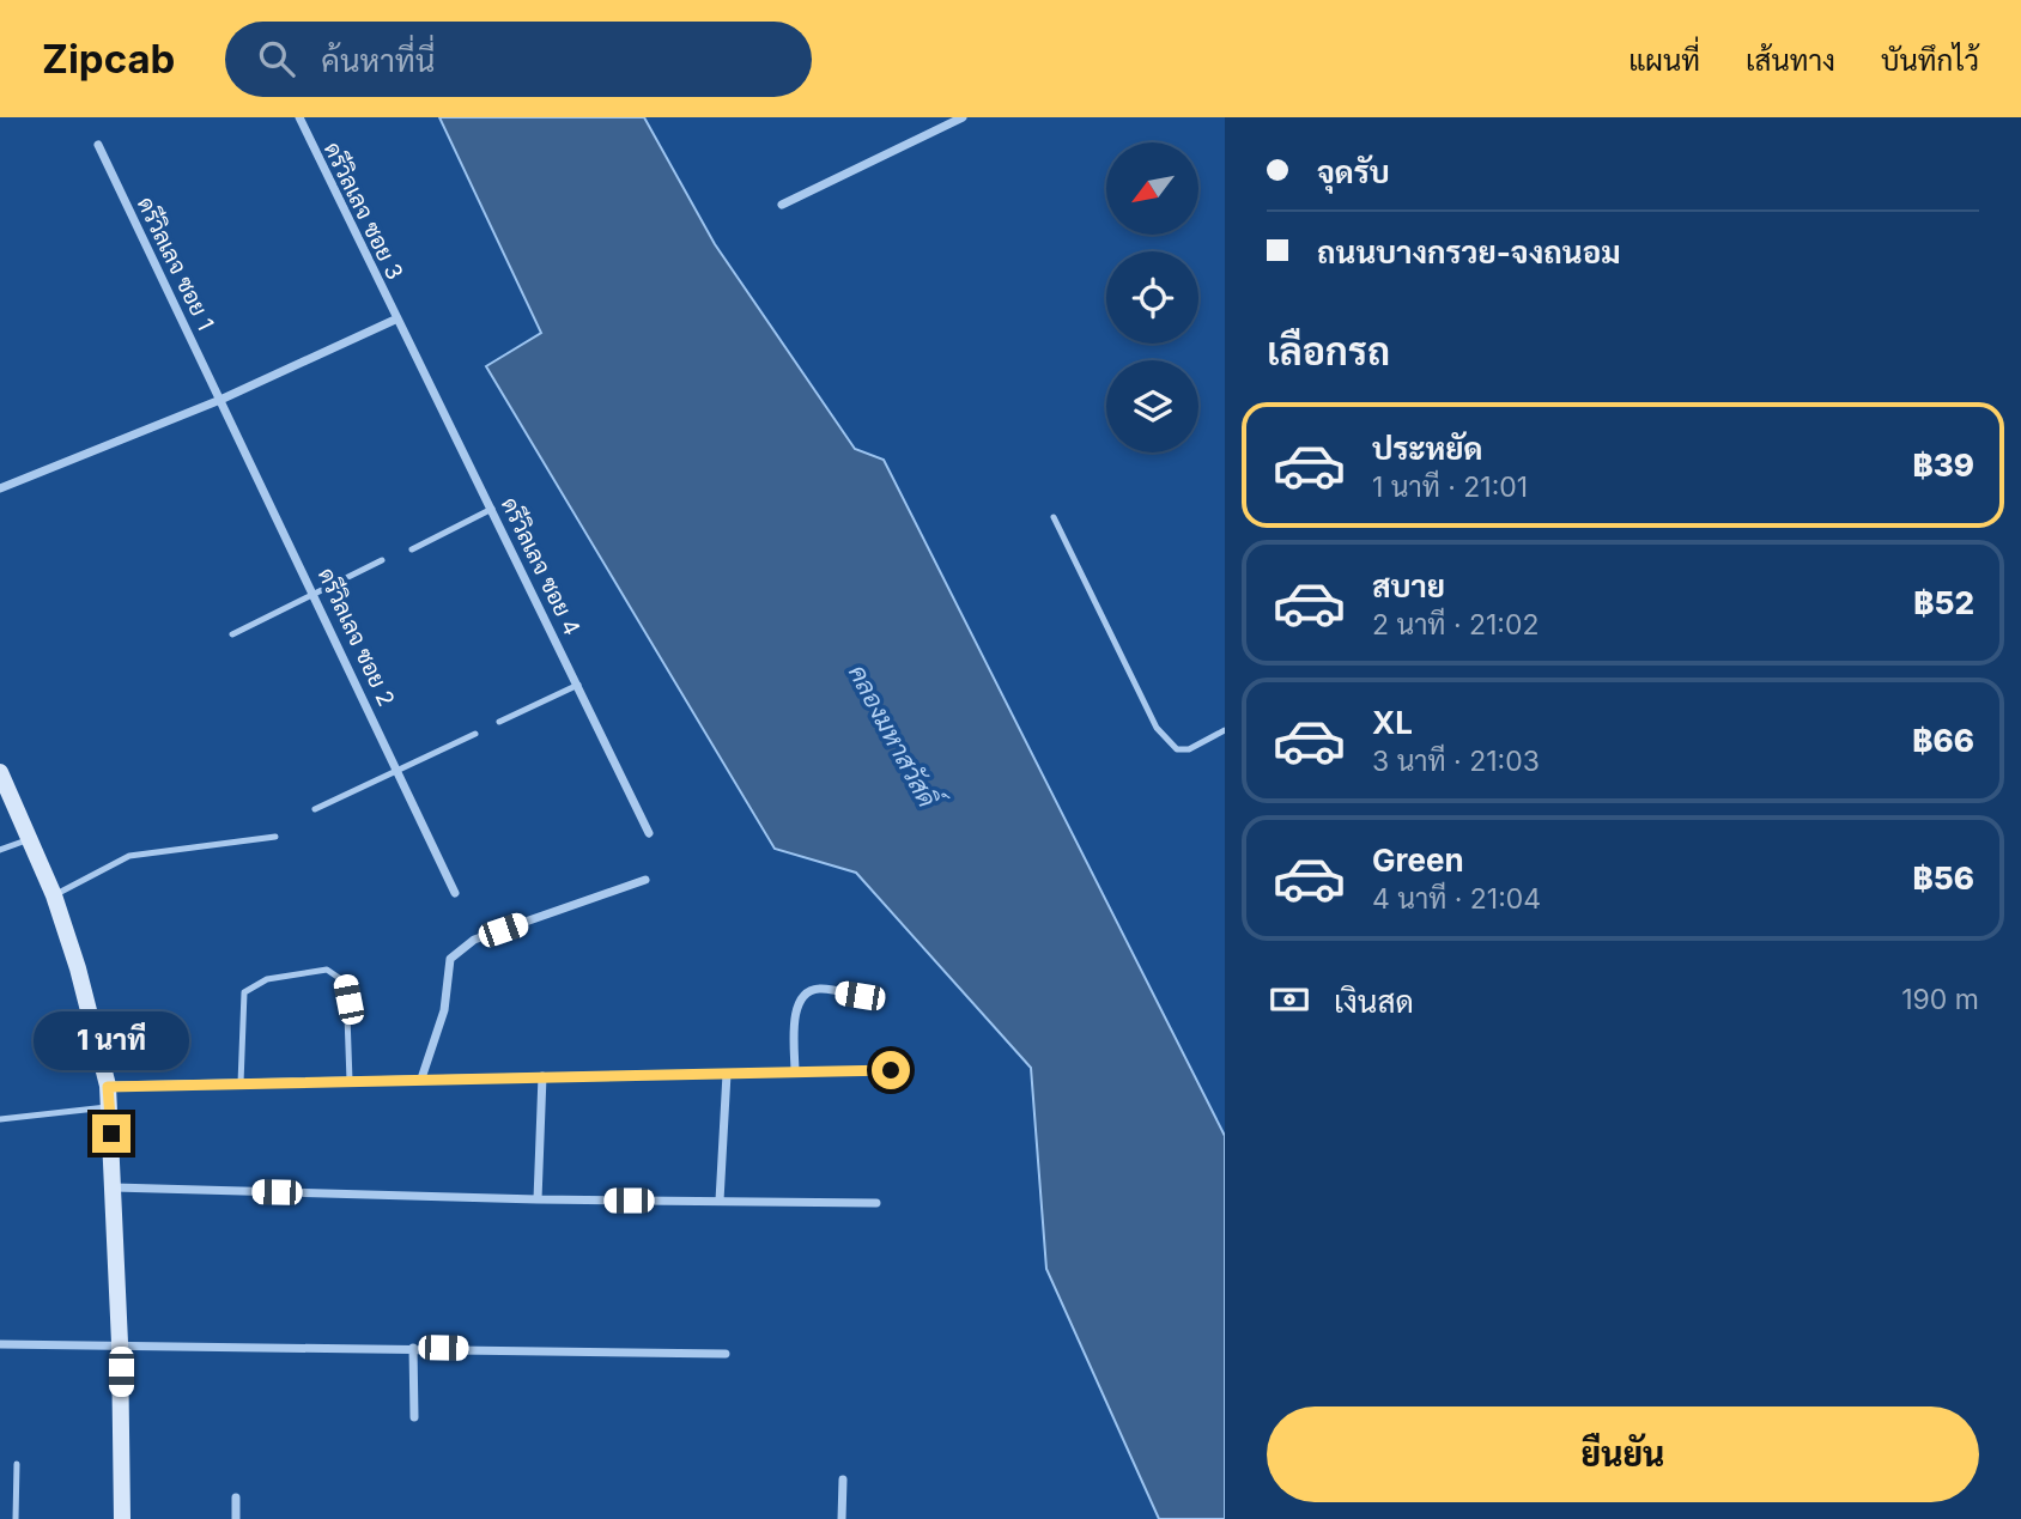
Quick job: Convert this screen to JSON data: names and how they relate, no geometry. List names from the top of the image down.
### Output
{
  "streets": {
    "street": [
      "ดรีวิลเลจ ซอย 3",
      "ดรีวิลเลจ ซอย 1",
      "ดรีวิลเลจ ซอย 4",
      "ดรีวิลเลจ ซอย 2"
    ]
  },
  "crossings": [
    ["ดรีวิลเลจ ซอย 3", "ดรีวิลเลจ ซอย 4"],
    ["ดรีวิลเลจ ซอย 1", "ดรีวิลเลจ ซอย 2"]
  ],
  "water": ["คลองมหาสวัสดิ์"],
  "north": "bottom left",
  "page": {
    "header": "Zipcab",
    "search": "ค้นหาที่นี่",
    "nav": ["แผนที่", "เส้นทาง", "บันทึกไว้"],
    "banner": ["จุดรับ", "ถนนบางกรวย-จงถนอม"],
    "heading": "เลือกรถ",
    "list": [
      {
        "name": "ประหยัด",
        "note": "1 นาที · 21:01",
        "value": "฿39"
      },
      {
        "name": "สบาย",
        "note": "2 นาที · 21:02",
        "value": "฿52"
      },
      {
        "name": "XL",
        "note": "3 นาที · 21:03",
        "value": "฿66"
      },
      {
        "name": "Green",
        "note": "4 นาที · 21:04",
        "value": "฿56"
      }
    ],
    "pay": ["เงินสด", "190 m"],
    "bubble": "1 นาที",
    "buttons": "ยืนยัน"
  }
}
